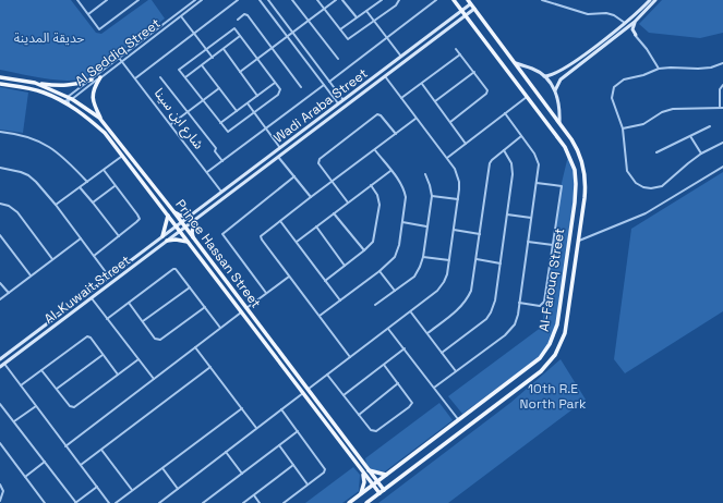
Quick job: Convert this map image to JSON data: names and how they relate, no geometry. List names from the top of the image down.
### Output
{
  "streets": {
    "main road": [
      "Wadi Araba Street",
      "Prince Hassan Street",
      "Al-Farouq Street",
      "Al-Kuwait Street"
    ],
    "street": ["Al Seddiq Street", "شارع ابن سينا"]
  },
  "crossings": [
    ["Al Seddiq Street", "شارع ابن سينا"],
    ["Al Seddiq Street", "Prince Hassan Street"],
    ["Wadi Araba Street", "شارع ابن سينا"],
    ["Wadi Araba Street", "Prince Hassan Street"],
    ["Wadi Araba Street", "Al-Farouq Street"],
    ["Wadi Araba Street", "Al-Kuwait Street"],
    ["Prince Hassan Street", "Al-Farouq Street"],
    ["Prince Hassan Street", "Al-Kuwait Street"]
  ],
  "parks": ["حديقة المدينة", "10th R.E North Park"]
}
